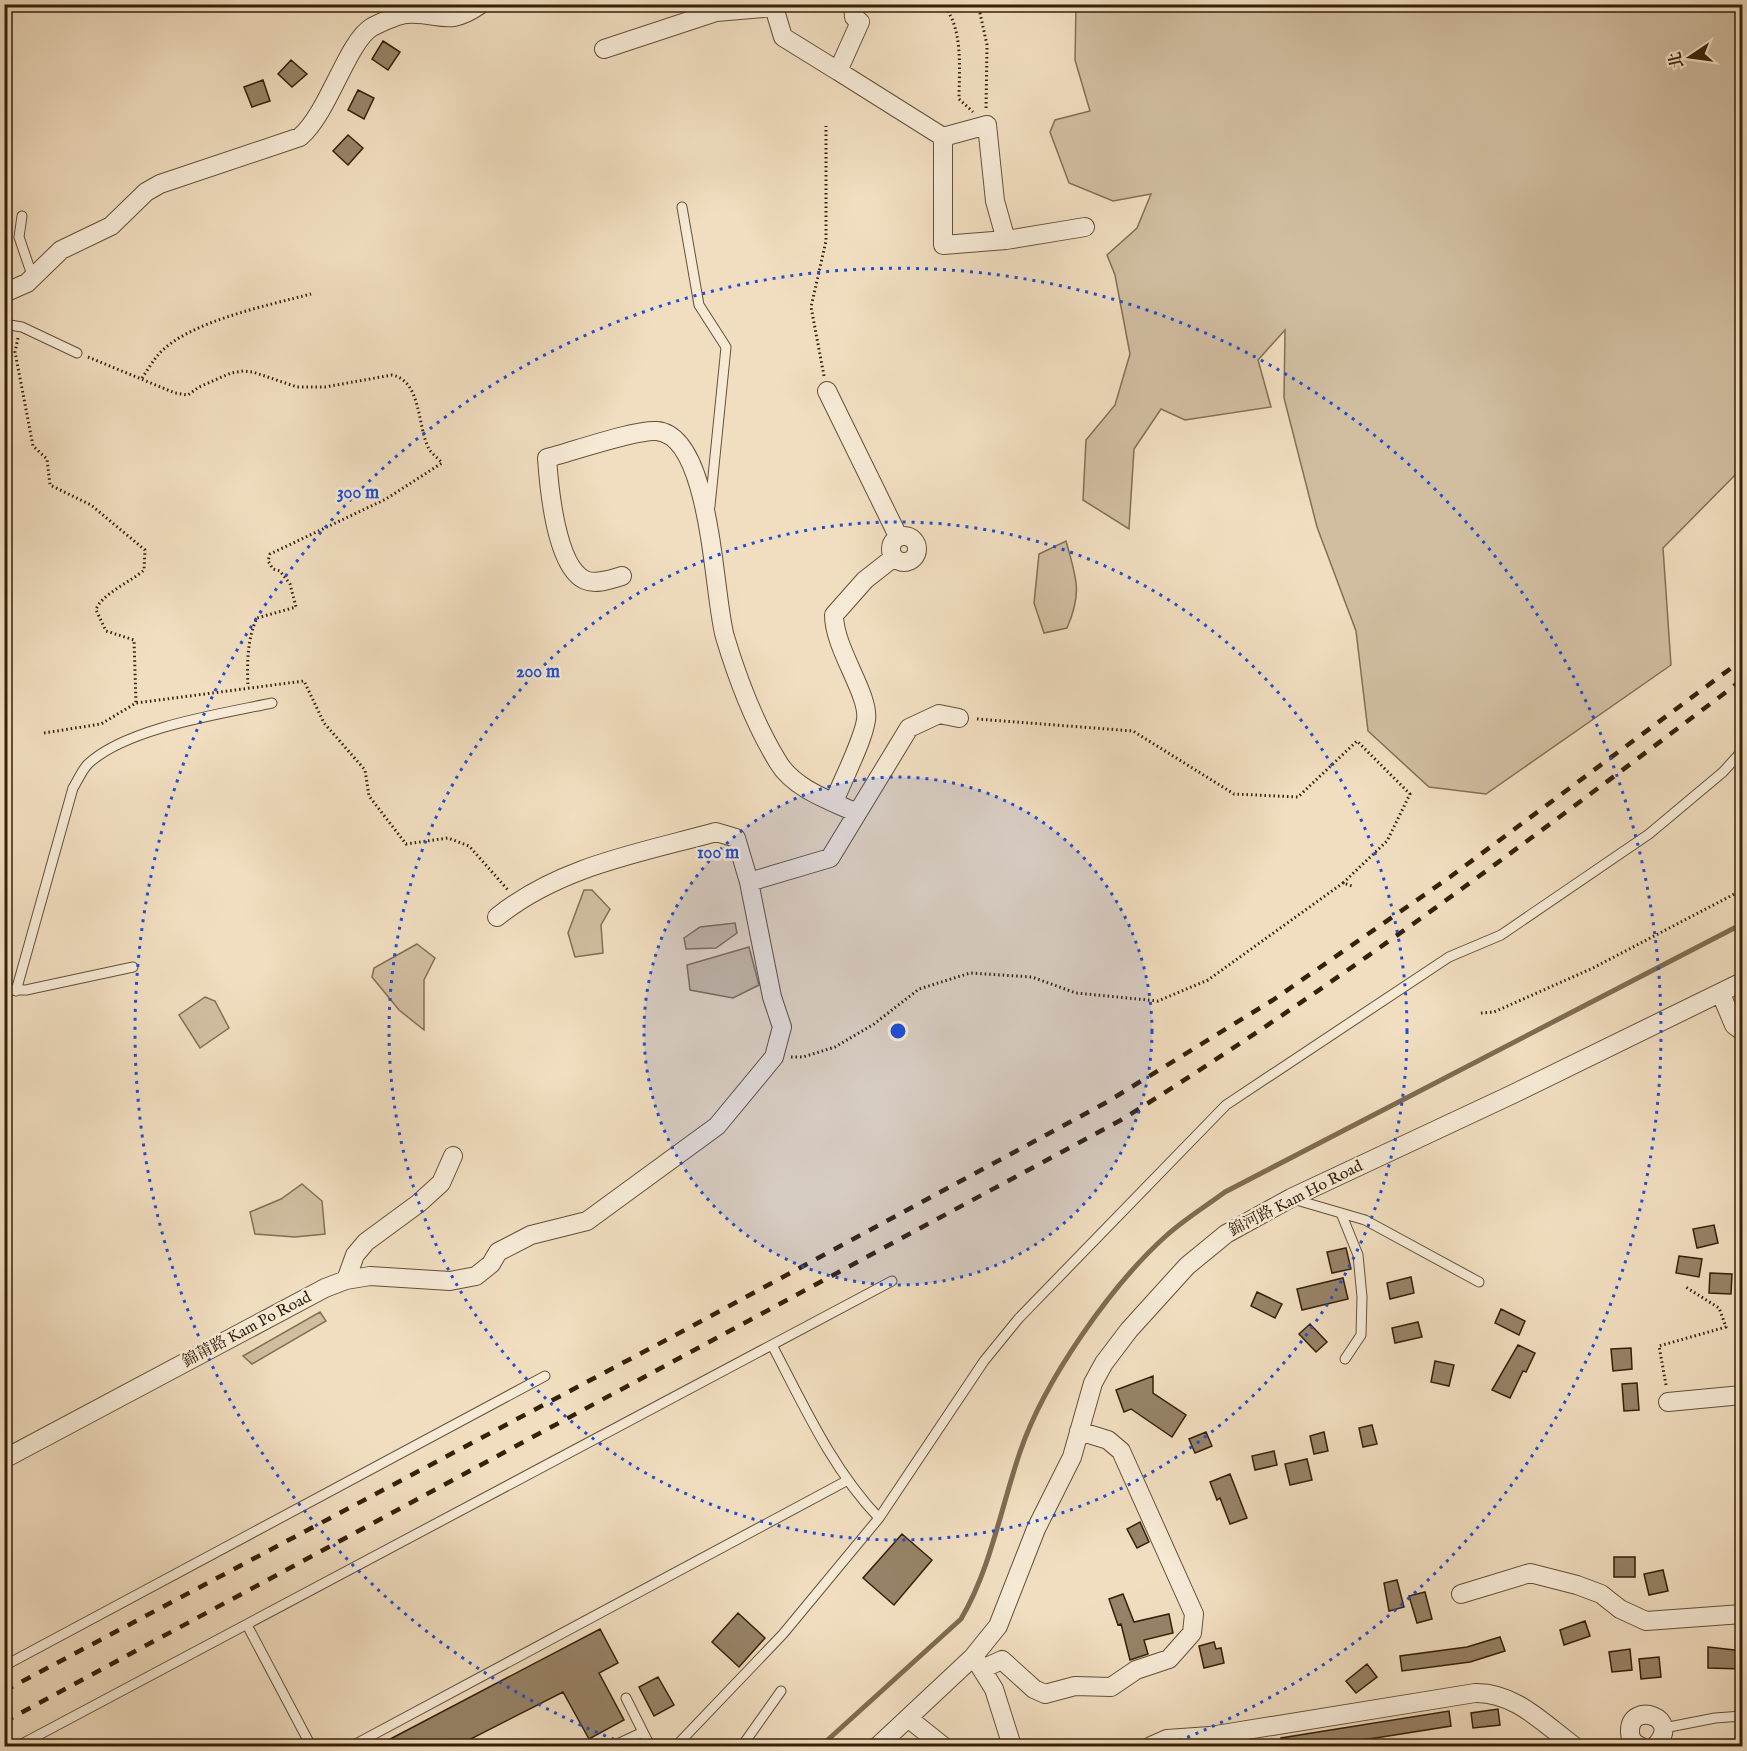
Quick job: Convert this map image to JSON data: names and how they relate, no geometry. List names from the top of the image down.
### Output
{
  "streets": {
    "street": ["錦河路 Kam Ho Road", "錦莆路 Kam Po Road"]
  },
  "north": "left",
  "rings": ["300 m", "200 m", "100 m"]
}
